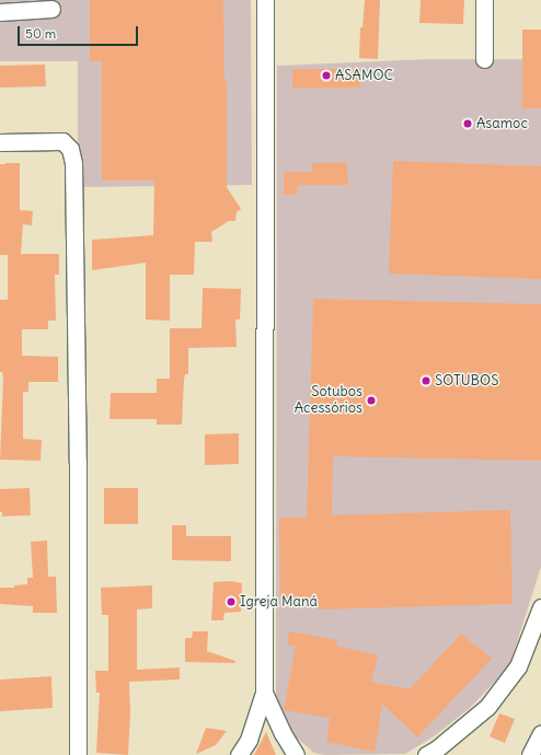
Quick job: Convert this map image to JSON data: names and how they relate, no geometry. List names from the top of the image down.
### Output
{
  "places": [
    "ASAMOC",
    "Asamoc",
    "SOTUBOS",
    "Sotubos Acessórios",
    "Igreja Maná"
  ],
  "scale_bar": "50 m"
}
